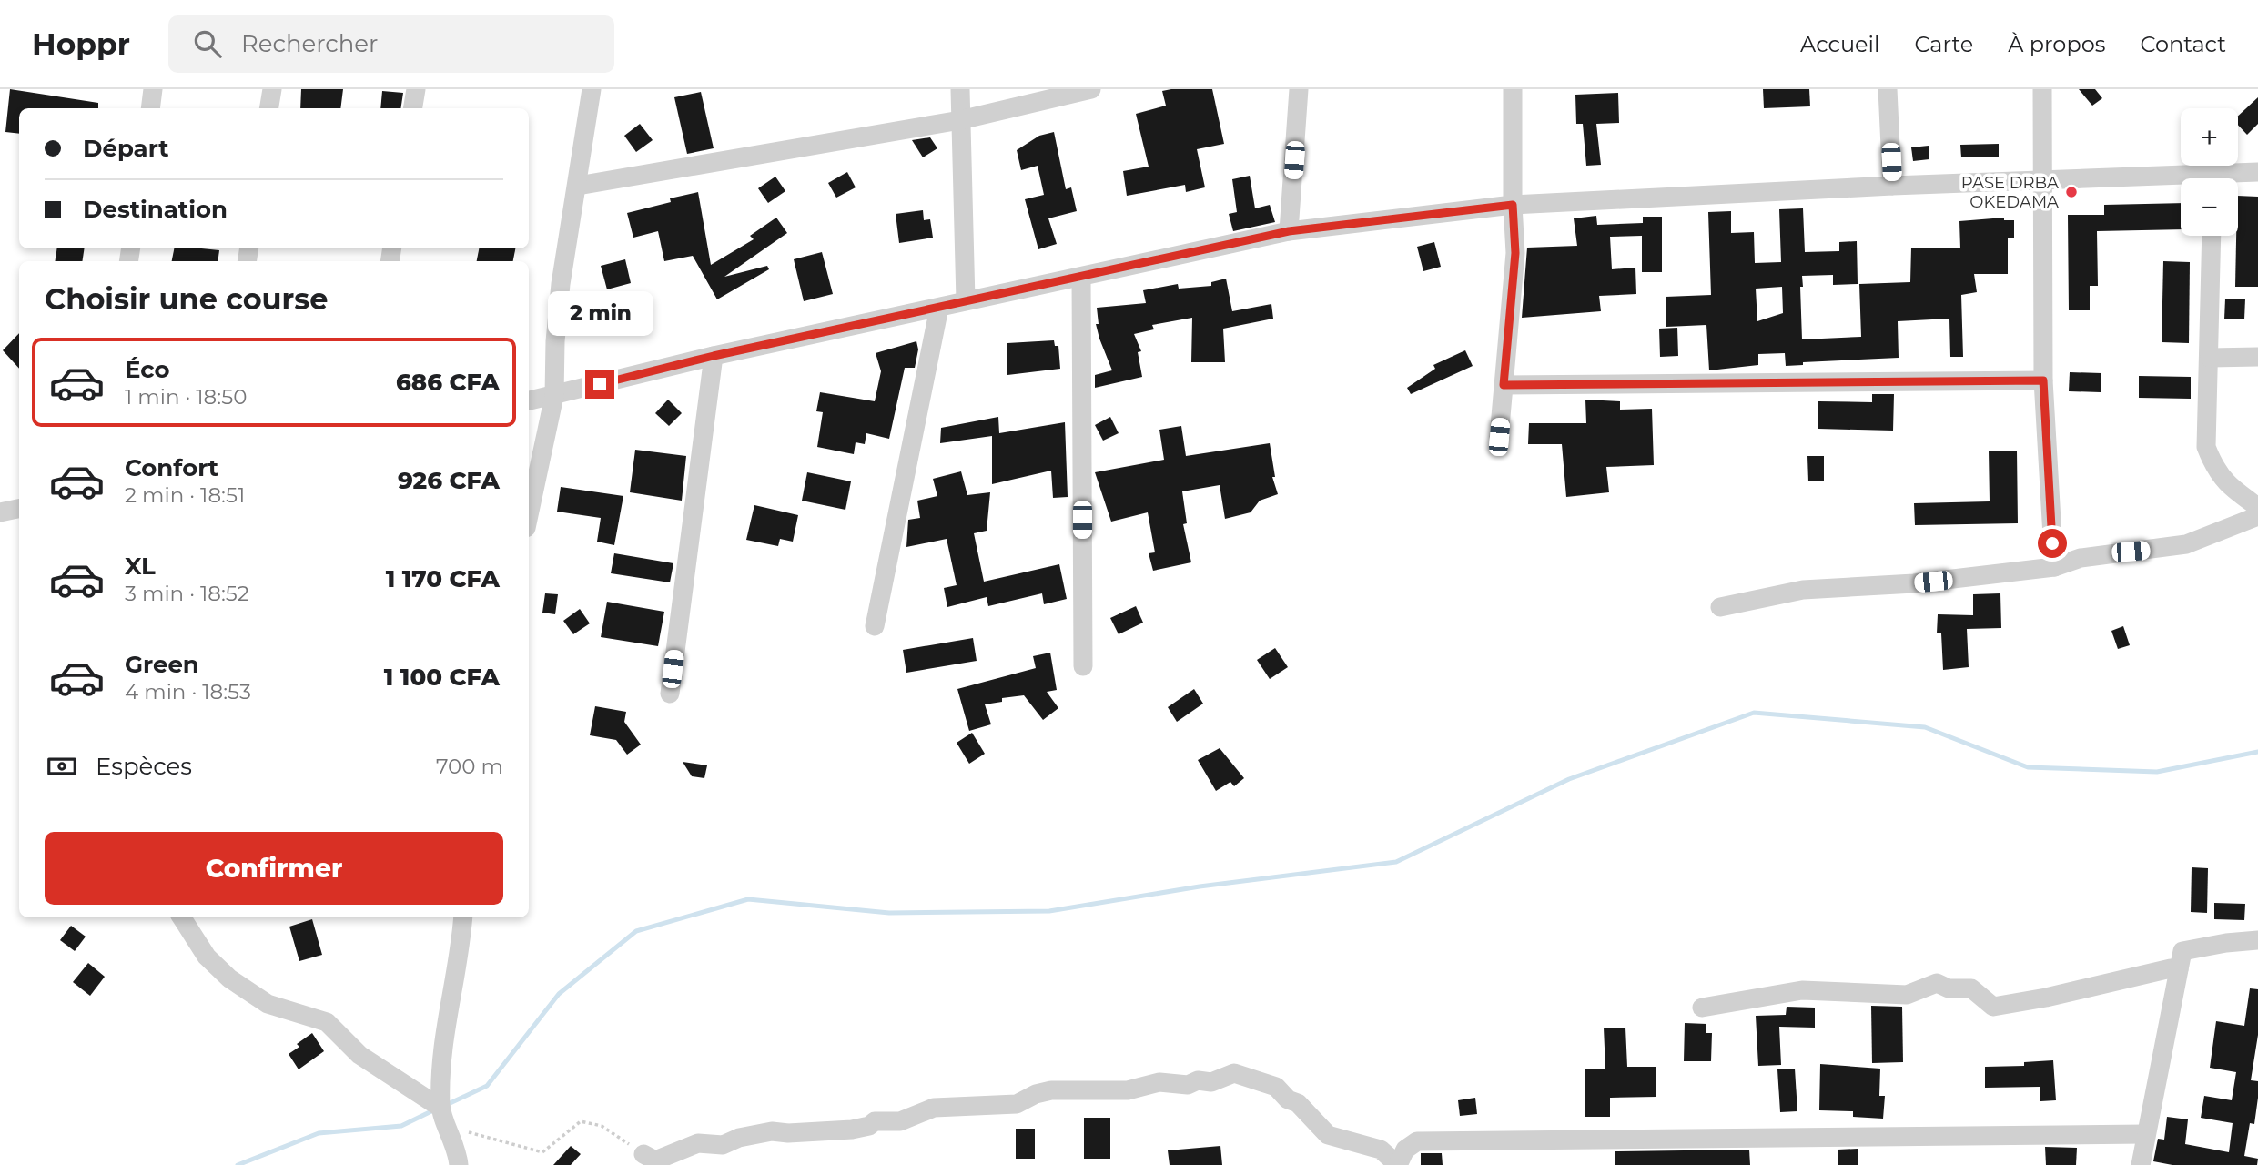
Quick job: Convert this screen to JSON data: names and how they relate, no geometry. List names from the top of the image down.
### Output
{
  "places": ["PASE DRBA OKEDAMA"],
  "page": {
    "header": "Hoppr",
    "search": "Rechercher",
    "nav": [
      "Accueil",
      "Carte",
      "À propos",
      "Contact"
    ],
    "map_buttons": ["+", "−"],
    "banner": ["Départ", "Destination"],
    "heading": "Choisir une course",
    "bubble": "2 min",
    "list": [
      {
        "name": "Éco",
        "note": "1 min · 18:50",
        "value": "686 CFA"
      },
      {
        "name": "Confort",
        "note": "2 min · 18:51",
        "value": "926 CFA"
      },
      {
        "name": "XL",
        "note": "3 min · 18:52",
        "value": "1 170 CFA"
      },
      {
        "name": "Green",
        "note": "4 min · 18:53",
        "value": "1 100 CFA"
      }
    ],
    "pay": ["Espèces", "700 m"],
    "buttons": "Confirmer"
  }
}
